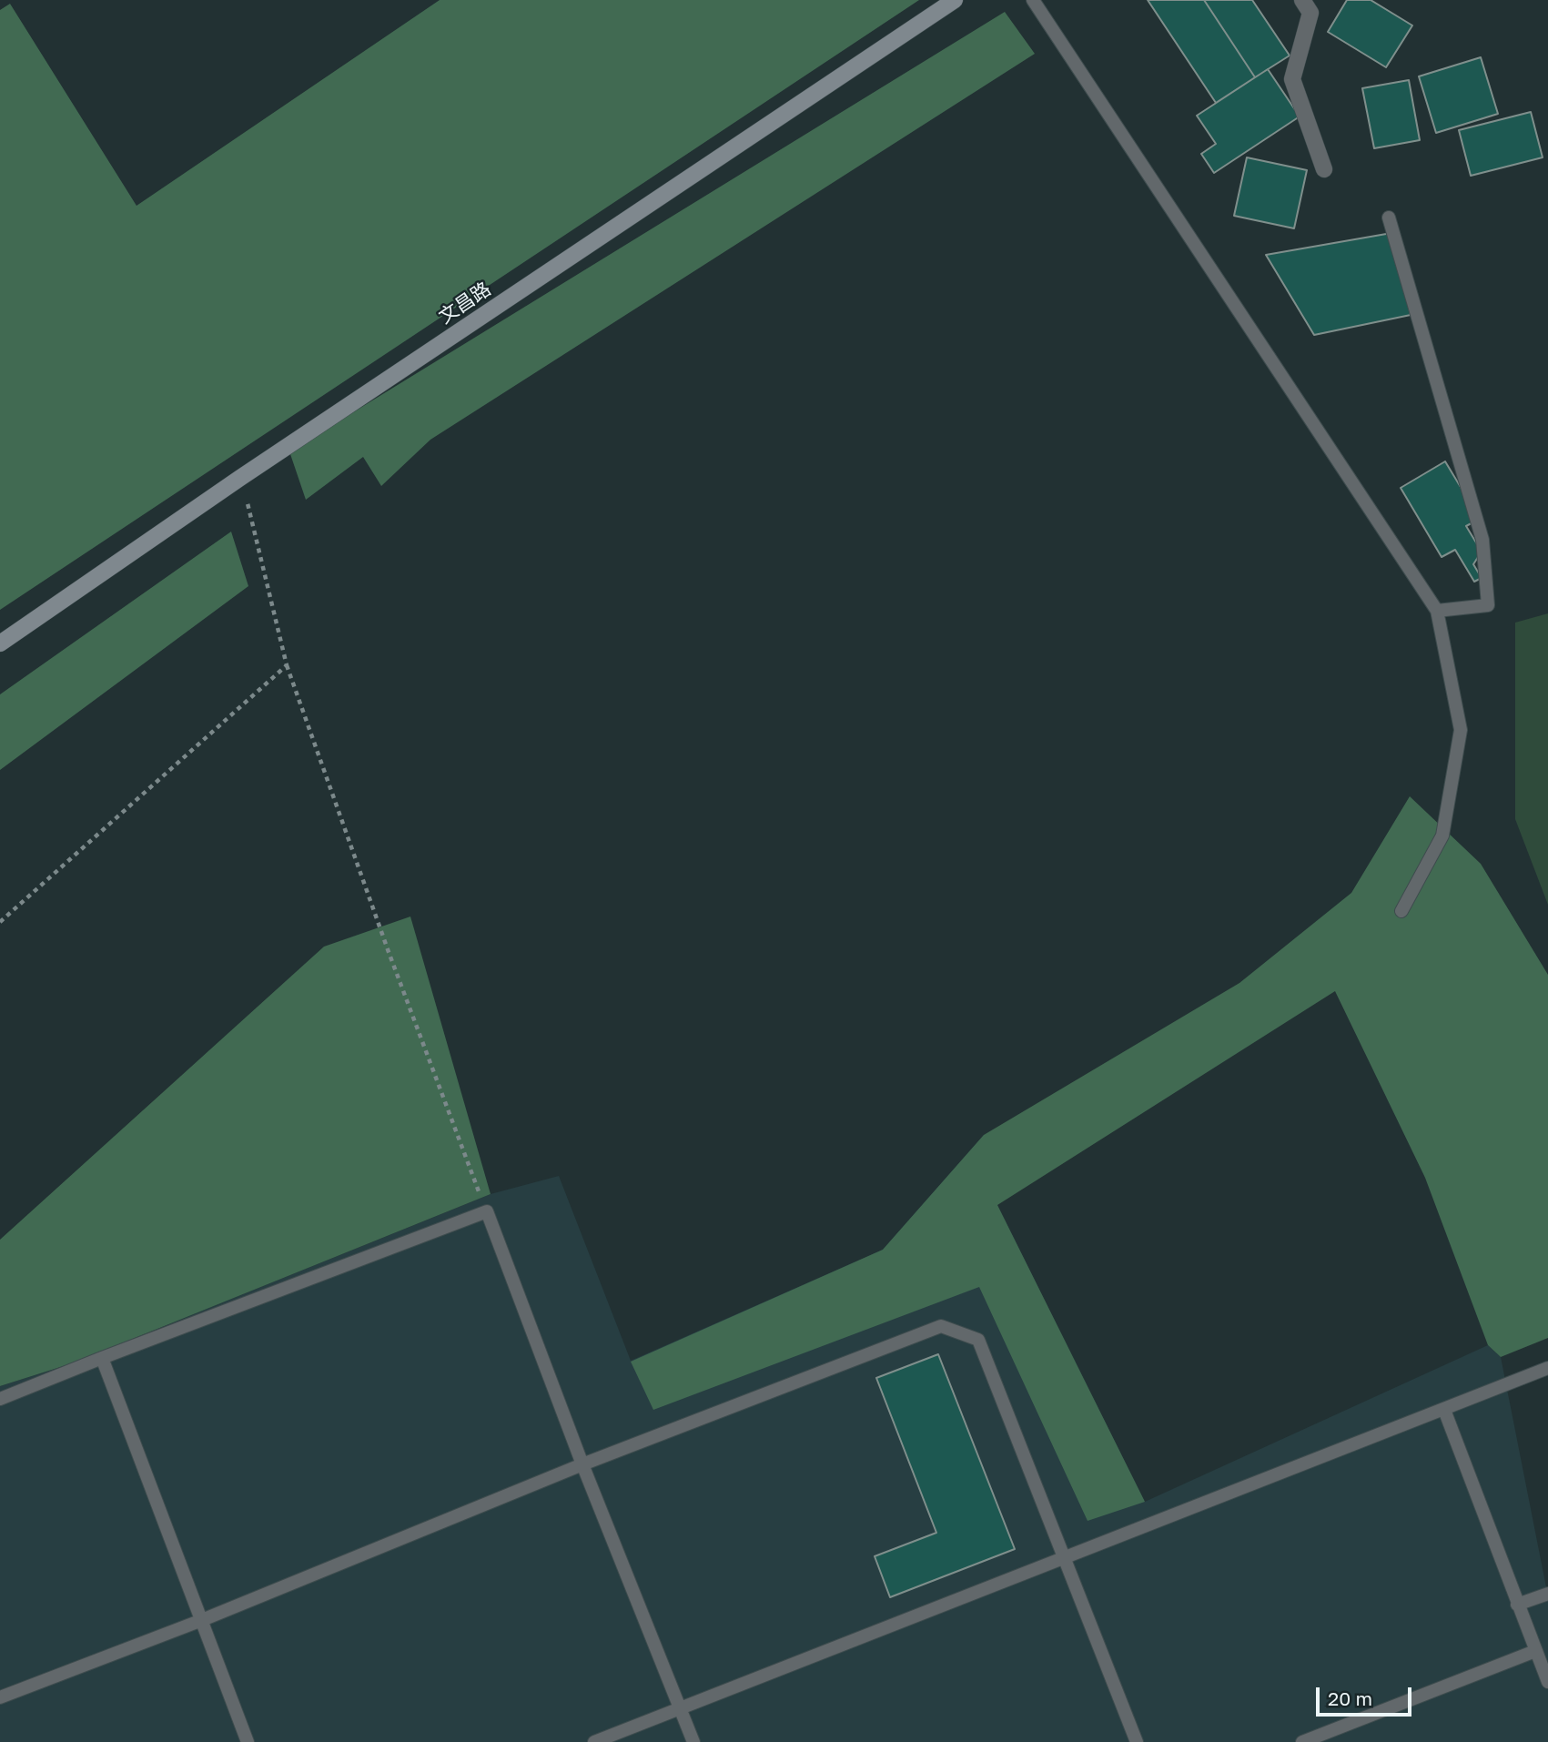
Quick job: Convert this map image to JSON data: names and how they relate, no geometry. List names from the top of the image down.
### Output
{
  "streets": {
    "main road": ["文昌路"]
  },
  "scale_bar": "20 m"
}
